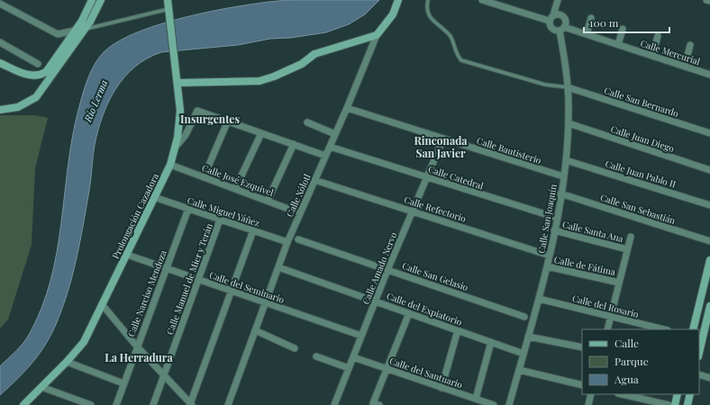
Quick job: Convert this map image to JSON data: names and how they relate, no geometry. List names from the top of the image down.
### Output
{
  "streets": {
    "street": [
      "Calle Mercurial",
      "Calle San Bernardo",
      "Calle Juan Diego",
      "Calle Bautisterio",
      "Calle Juan Pablo II",
      "Calle Catedral",
      "Calle José Ezquivel",
      "Calle Xólotl",
      "Calle Refectorio",
      "Calle San Sebastián",
      "Calle Miguel Yáñez",
      "Prolongación Cazadora",
      "Calle San Joaquín",
      "Calle Santa Ana",
      "Calle de Fátima",
      "Calle Amado Nervo",
      "Calle San Gelasio",
      "Calle Manuel de Mier y Terán",
      "Calle del Seminario",
      "Calle Narciso Mendoza",
      "Calle del Rosario",
      "Calle del Expiatorio",
      "Calle del Santuario"
    ]
  },
  "crossings": [
    ["Calle Mercurial", "Calle San Joaquín"],
    ["Calle San Bernardo", "Calle San Joaquín"],
    ["Calle Juan Diego", "Calle San Joaquín"],
    ["Calle Bautisterio", "Calle Xólotl"],
    ["Calle Bautisterio", "Calle San Joaquín"],
    ["Calle Bautisterio", "Calle Amado Nervo"],
    ["Calle Juan Pablo II", "Calle San Joaquín"],
    ["Calle Catedral", "Calle Xólotl"],
    ["Calle Catedral", "Calle San Joaquín"],
    ["Calle Catedral", "Calle Amado Nervo"],
    ["Calle José Ezquivel", "Calle Xólotl"],
    ["Calle José Ezquivel", "Prolongación Cazadora"],
    ["Calle Xólotl", "Calle Refectorio"],
    ["Calle Xólotl", "Calle Miguel Yáñez"],
    ["Calle Xólotl", "Calle del Seminario"],
    ["Calle Xólotl", "Calle del Expiatorio"],
    ["Calle Refectorio", "Calle San Joaquín"],
    ["Calle Refectorio", "Calle Amado Nervo"],
    ["Calle San Sebastián", "Calle San Joaquín"],
    ["Calle Miguel Yáñez", "Prolongación Cazadora"],
    ["Calle Miguel Yáñez", "Calle Manuel de Mier y Terán"],
    ["Calle Miguel Yáñez", "Calle Narciso Mendoza"],
    ["Prolongación Cazadora", "Calle del Seminario"],
    ["Calle San Joaquín", "Calle Santa Ana"],
    ["Calle San Joaquín", "Calle de Fátima"],
    ["Calle San Joaquín", "Calle del Rosario"],
    ["Calle San Joaquín", "Calle del Expiatorio"],
    ["Calle Amado Nervo", "Calle San Gelasio"],
    ["Calle Amado Nervo", "Calle del Seminario"],
    ["Calle Amado Nervo", "Calle del Expiatorio"],
    ["Calle Amado Nervo", "Calle del Santuario"],
    ["Calle Manuel de Mier y Terán", "Calle del Seminario"],
    ["Calle del Seminario", "Calle Narciso Mendoza"]
  ],
  "districts": ["Insurgentes", "Rinconada San Javier", "La Herradura"],
  "water": ["Río Lerma"],
  "legend": ["Calle", "Parque", "Agua"],
  "scale_bar": "100 m"
}
